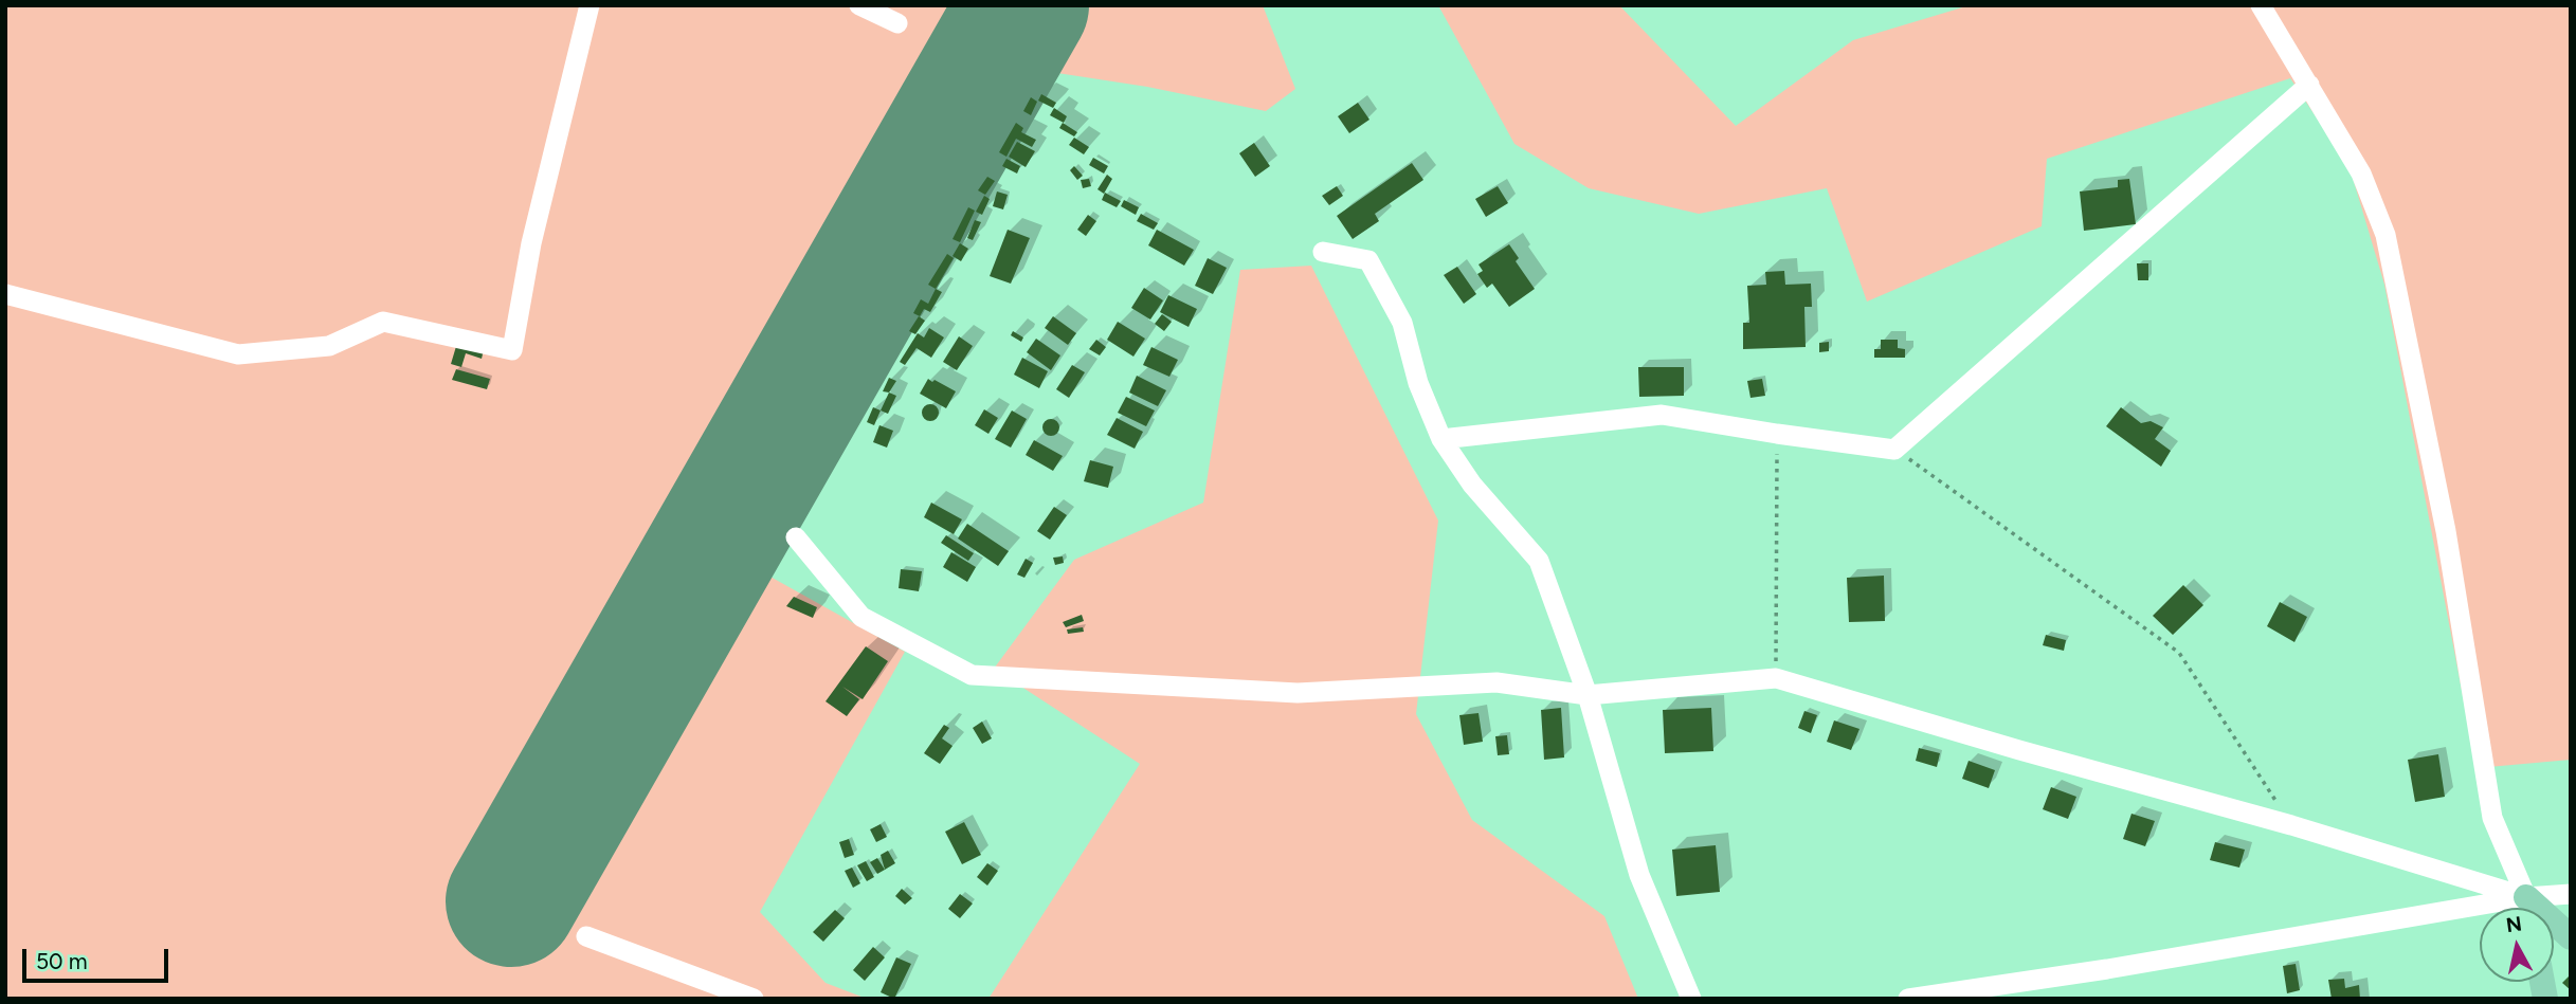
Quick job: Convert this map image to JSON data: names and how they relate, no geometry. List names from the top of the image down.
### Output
{
  "scale_bar": "50 m",
  "north": "top"
}
